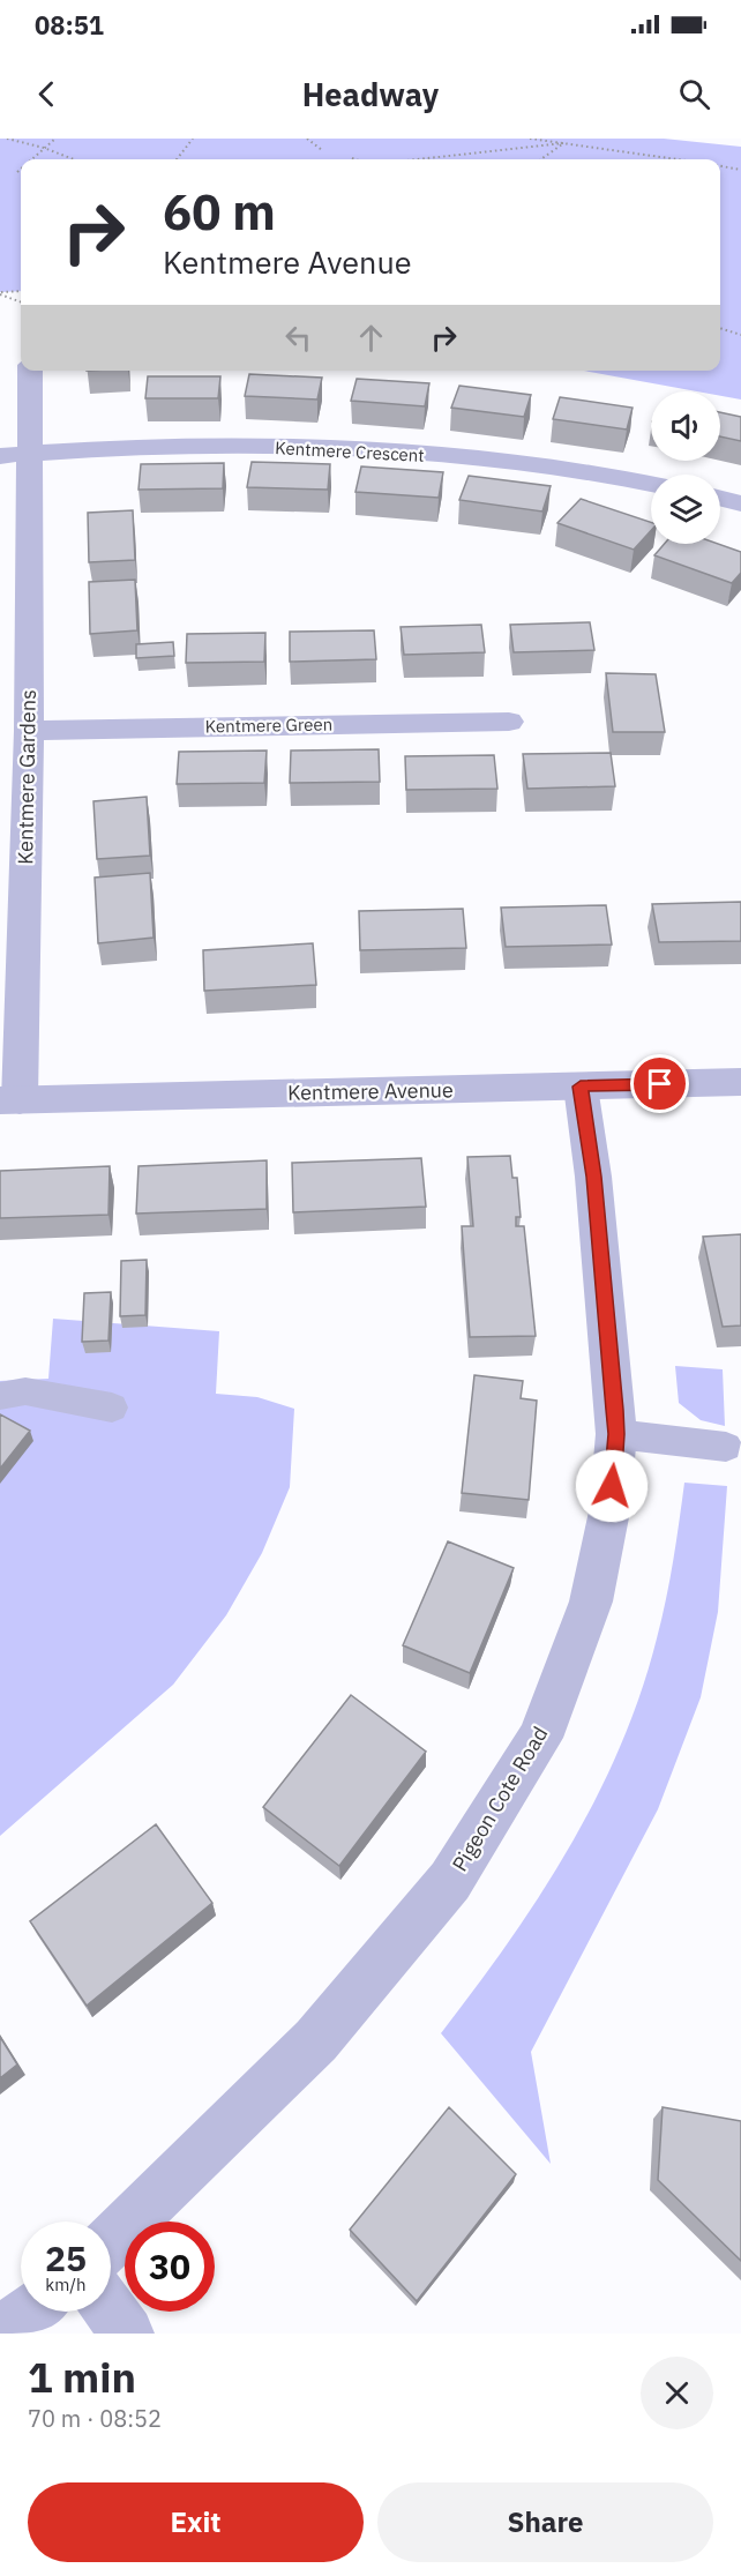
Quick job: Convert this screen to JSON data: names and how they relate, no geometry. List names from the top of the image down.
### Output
{
  "streets": {
    "street": [
      "Kentmere Crescent",
      "Kentmere Green",
      "Kentmere Gardens",
      "Kentmere Avenue",
      "Pigeon Cote Road"
    ]
  },
  "crossings": [
    ["Kentmere Crescent", "Kentmere Gardens"],
    ["Kentmere Green", "Kentmere Gardens"],
    ["Kentmere Gardens", "Kentmere Avenue"],
    ["Kentmere Avenue", "Pigeon Cote Road"]
  ],
  "page": {
    "status": "08:51",
    "header": "Headway",
    "turn": ["60 m", "Kentmere Avenue"],
    "speed": "25 km/h",
    "limit": "30",
    "heading": ["1 min", "70 m · 08:52"],
    "buttons": ["Exit", "Share"]
  }
}
